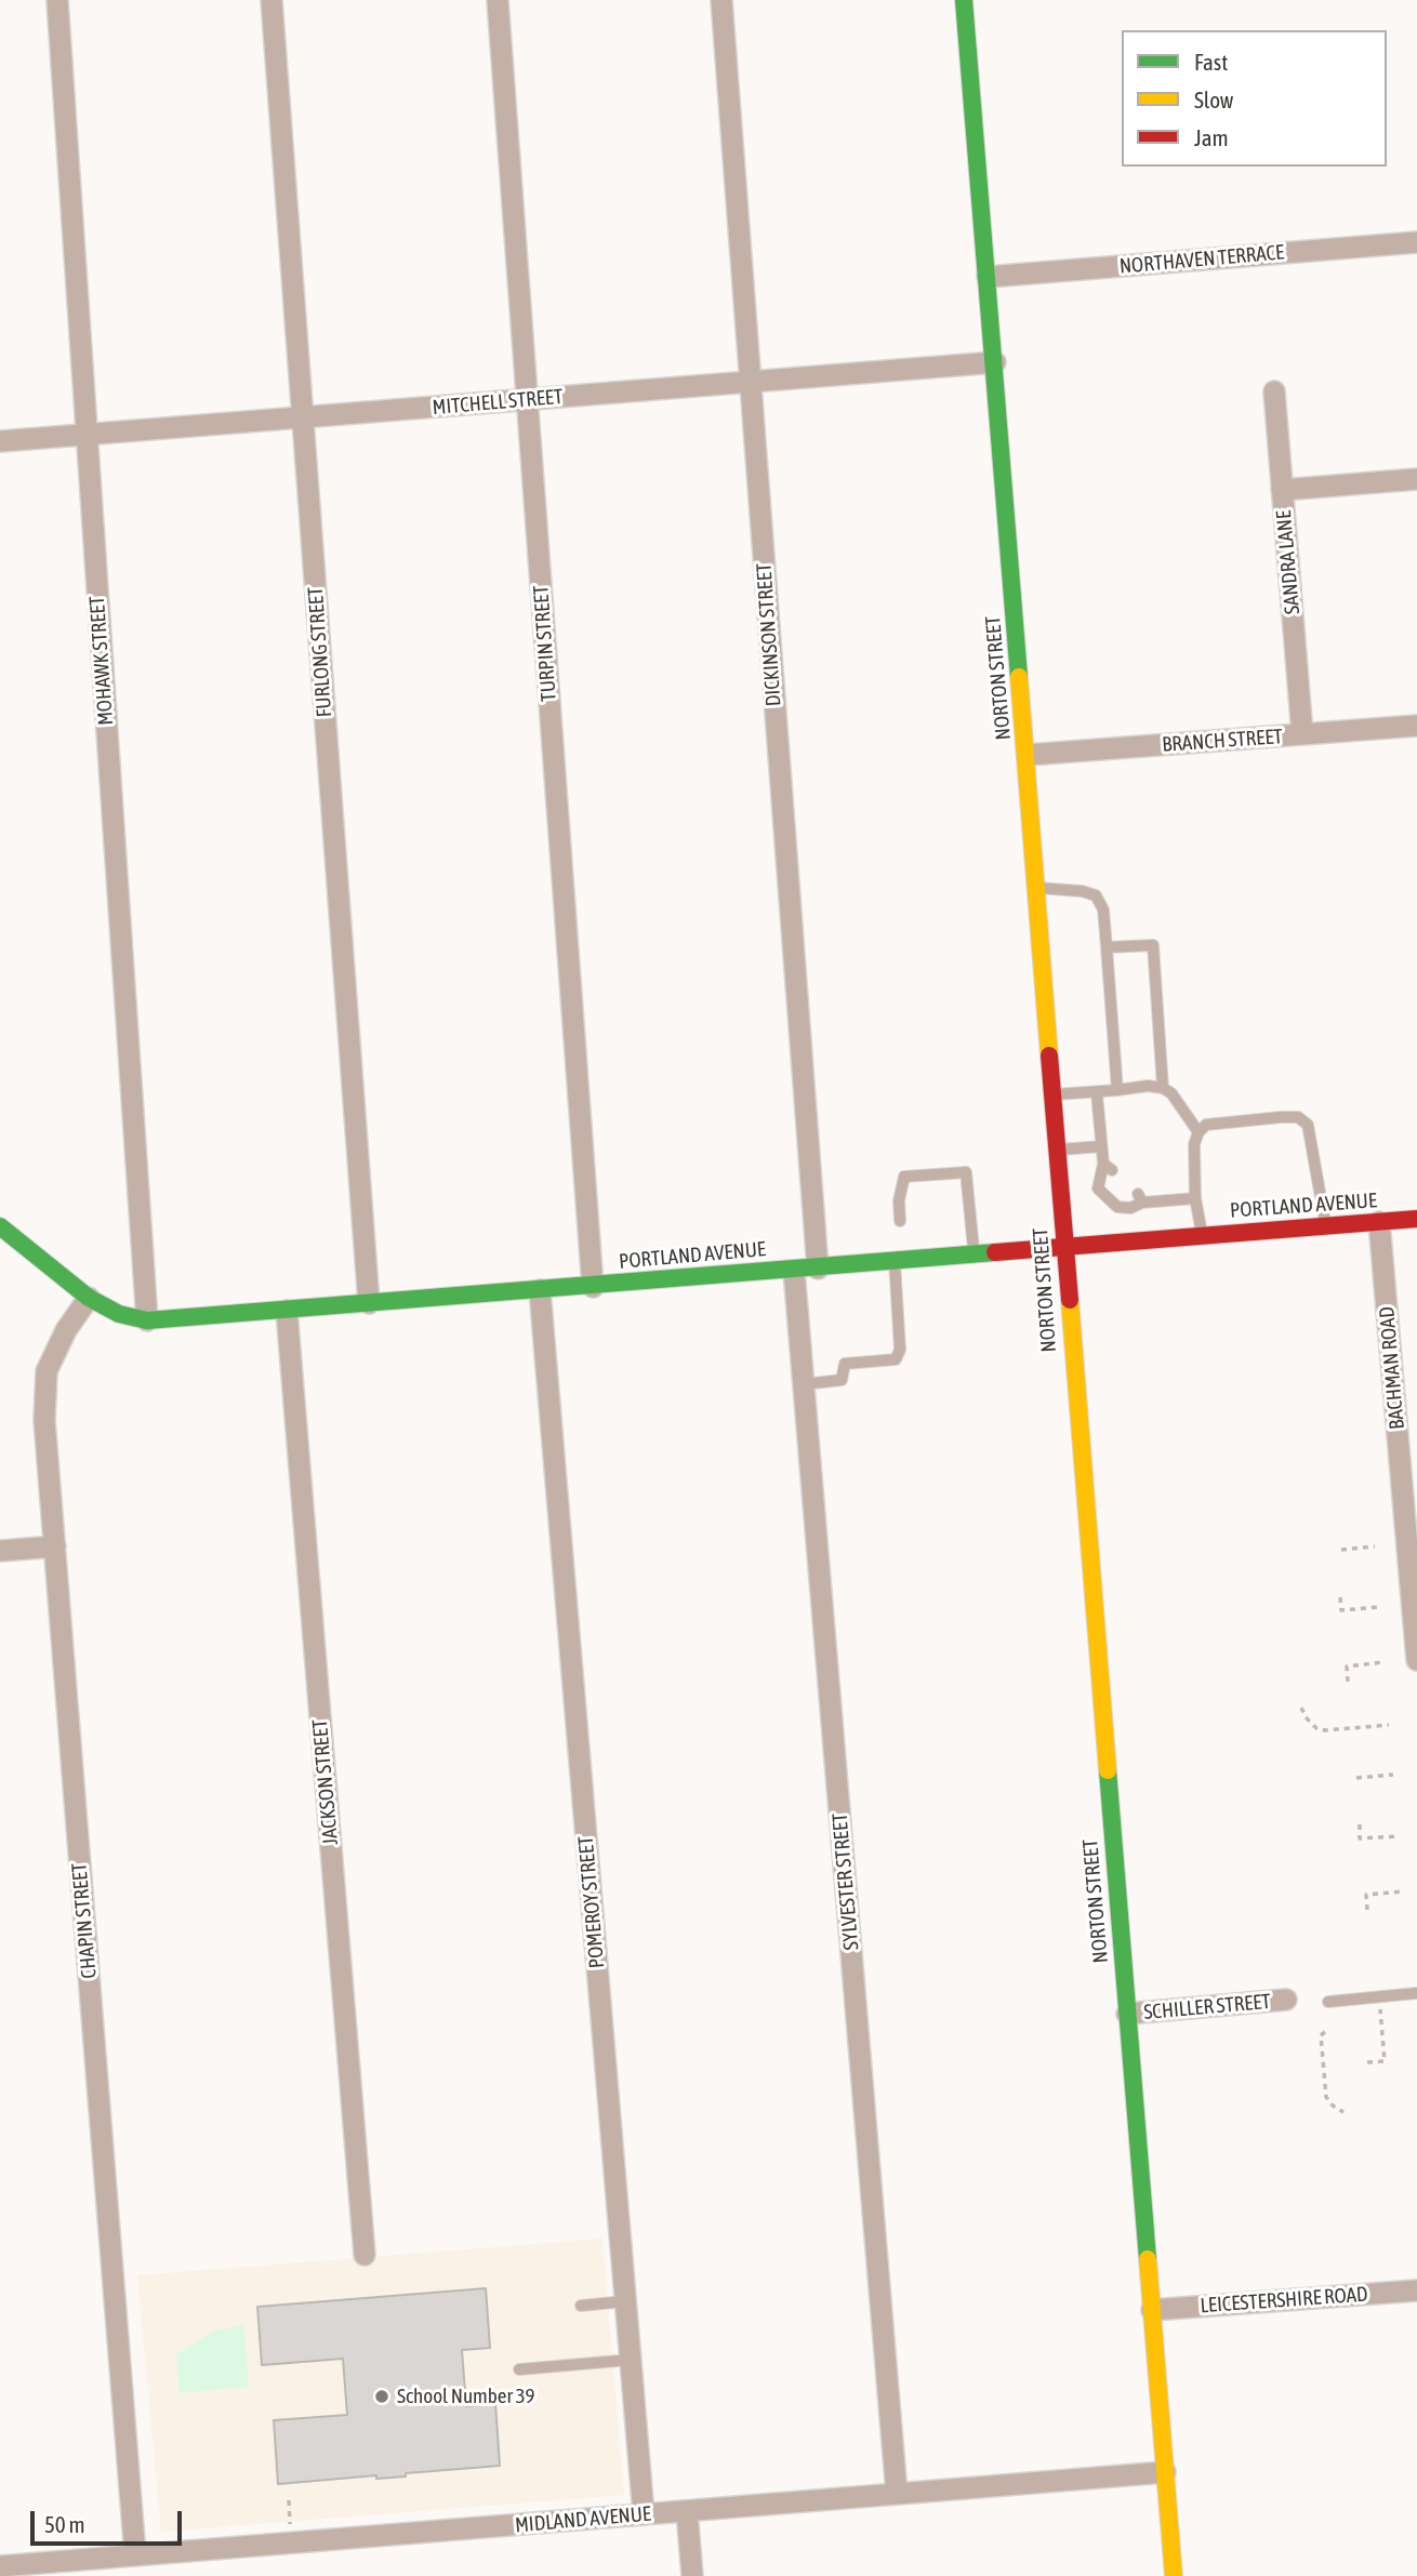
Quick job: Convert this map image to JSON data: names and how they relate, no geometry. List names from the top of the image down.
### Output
{
  "streets": {
    "main road": ["NORTON STREET", "PORTLAND AVENUE"],
    "street": [
      "NORTHAVEN TERRACE",
      "MITCHELL STREET",
      "SANDRA LANE",
      "DICKINSON STREET",
      "TURPIN STREET",
      "FURLONG STREET",
      "MOHAWK STREET",
      "BRANCH STREET",
      "BACHMAN ROAD",
      "JACKSON STREET",
      "SYLVESTER STREET",
      "POMEROY STREET",
      "CHAPIN STREET",
      "SCHILLER STREET",
      "LEICESTERSHIRE ROAD",
      "MIDLAND AVENUE"
    ]
  },
  "crossings": [
    ["NORTHAVEN TERRACE", "NORTON STREET"],
    ["MITCHELL STREET", "DICKINSON STREET"],
    ["MITCHELL STREET", "TURPIN STREET"],
    ["MITCHELL STREET", "FURLONG STREET"],
    ["MITCHELL STREET", "MOHAWK STREET"],
    ["MITCHELL STREET", "NORTON STREET"],
    ["SANDRA LANE", "BRANCH STREET"],
    ["DICKINSON STREET", "PORTLAND AVENUE"],
    ["TURPIN STREET", "PORTLAND AVENUE"],
    ["FURLONG STREET", "PORTLAND AVENUE"],
    ["MOHAWK STREET", "PORTLAND AVENUE"],
    ["NORTON STREET", "BRANCH STREET"],
    ["NORTON STREET", "PORTLAND AVENUE"],
    ["NORTON STREET", "SCHILLER STREET"],
    ["NORTON STREET", "LEICESTERSHIRE ROAD"],
    ["NORTON STREET", "MIDLAND AVENUE"],
    ["PORTLAND AVENUE", "BACHMAN ROAD"],
    ["PORTLAND AVENUE", "JACKSON STREET"],
    ["PORTLAND AVENUE", "SYLVESTER STREET"],
    ["PORTLAND AVENUE", "POMEROY STREET"],
    ["PORTLAND AVENUE", "CHAPIN STREET"],
    ["SYLVESTER STREET", "MIDLAND AVENUE"],
    ["POMEROY STREET", "MIDLAND AVENUE"],
    ["CHAPIN STREET", "MIDLAND AVENUE"]
  ],
  "places": ["School Number 39"],
  "legend": ["Fast", "Slow", "Jam"],
  "scale_bar": "50 m"
}
